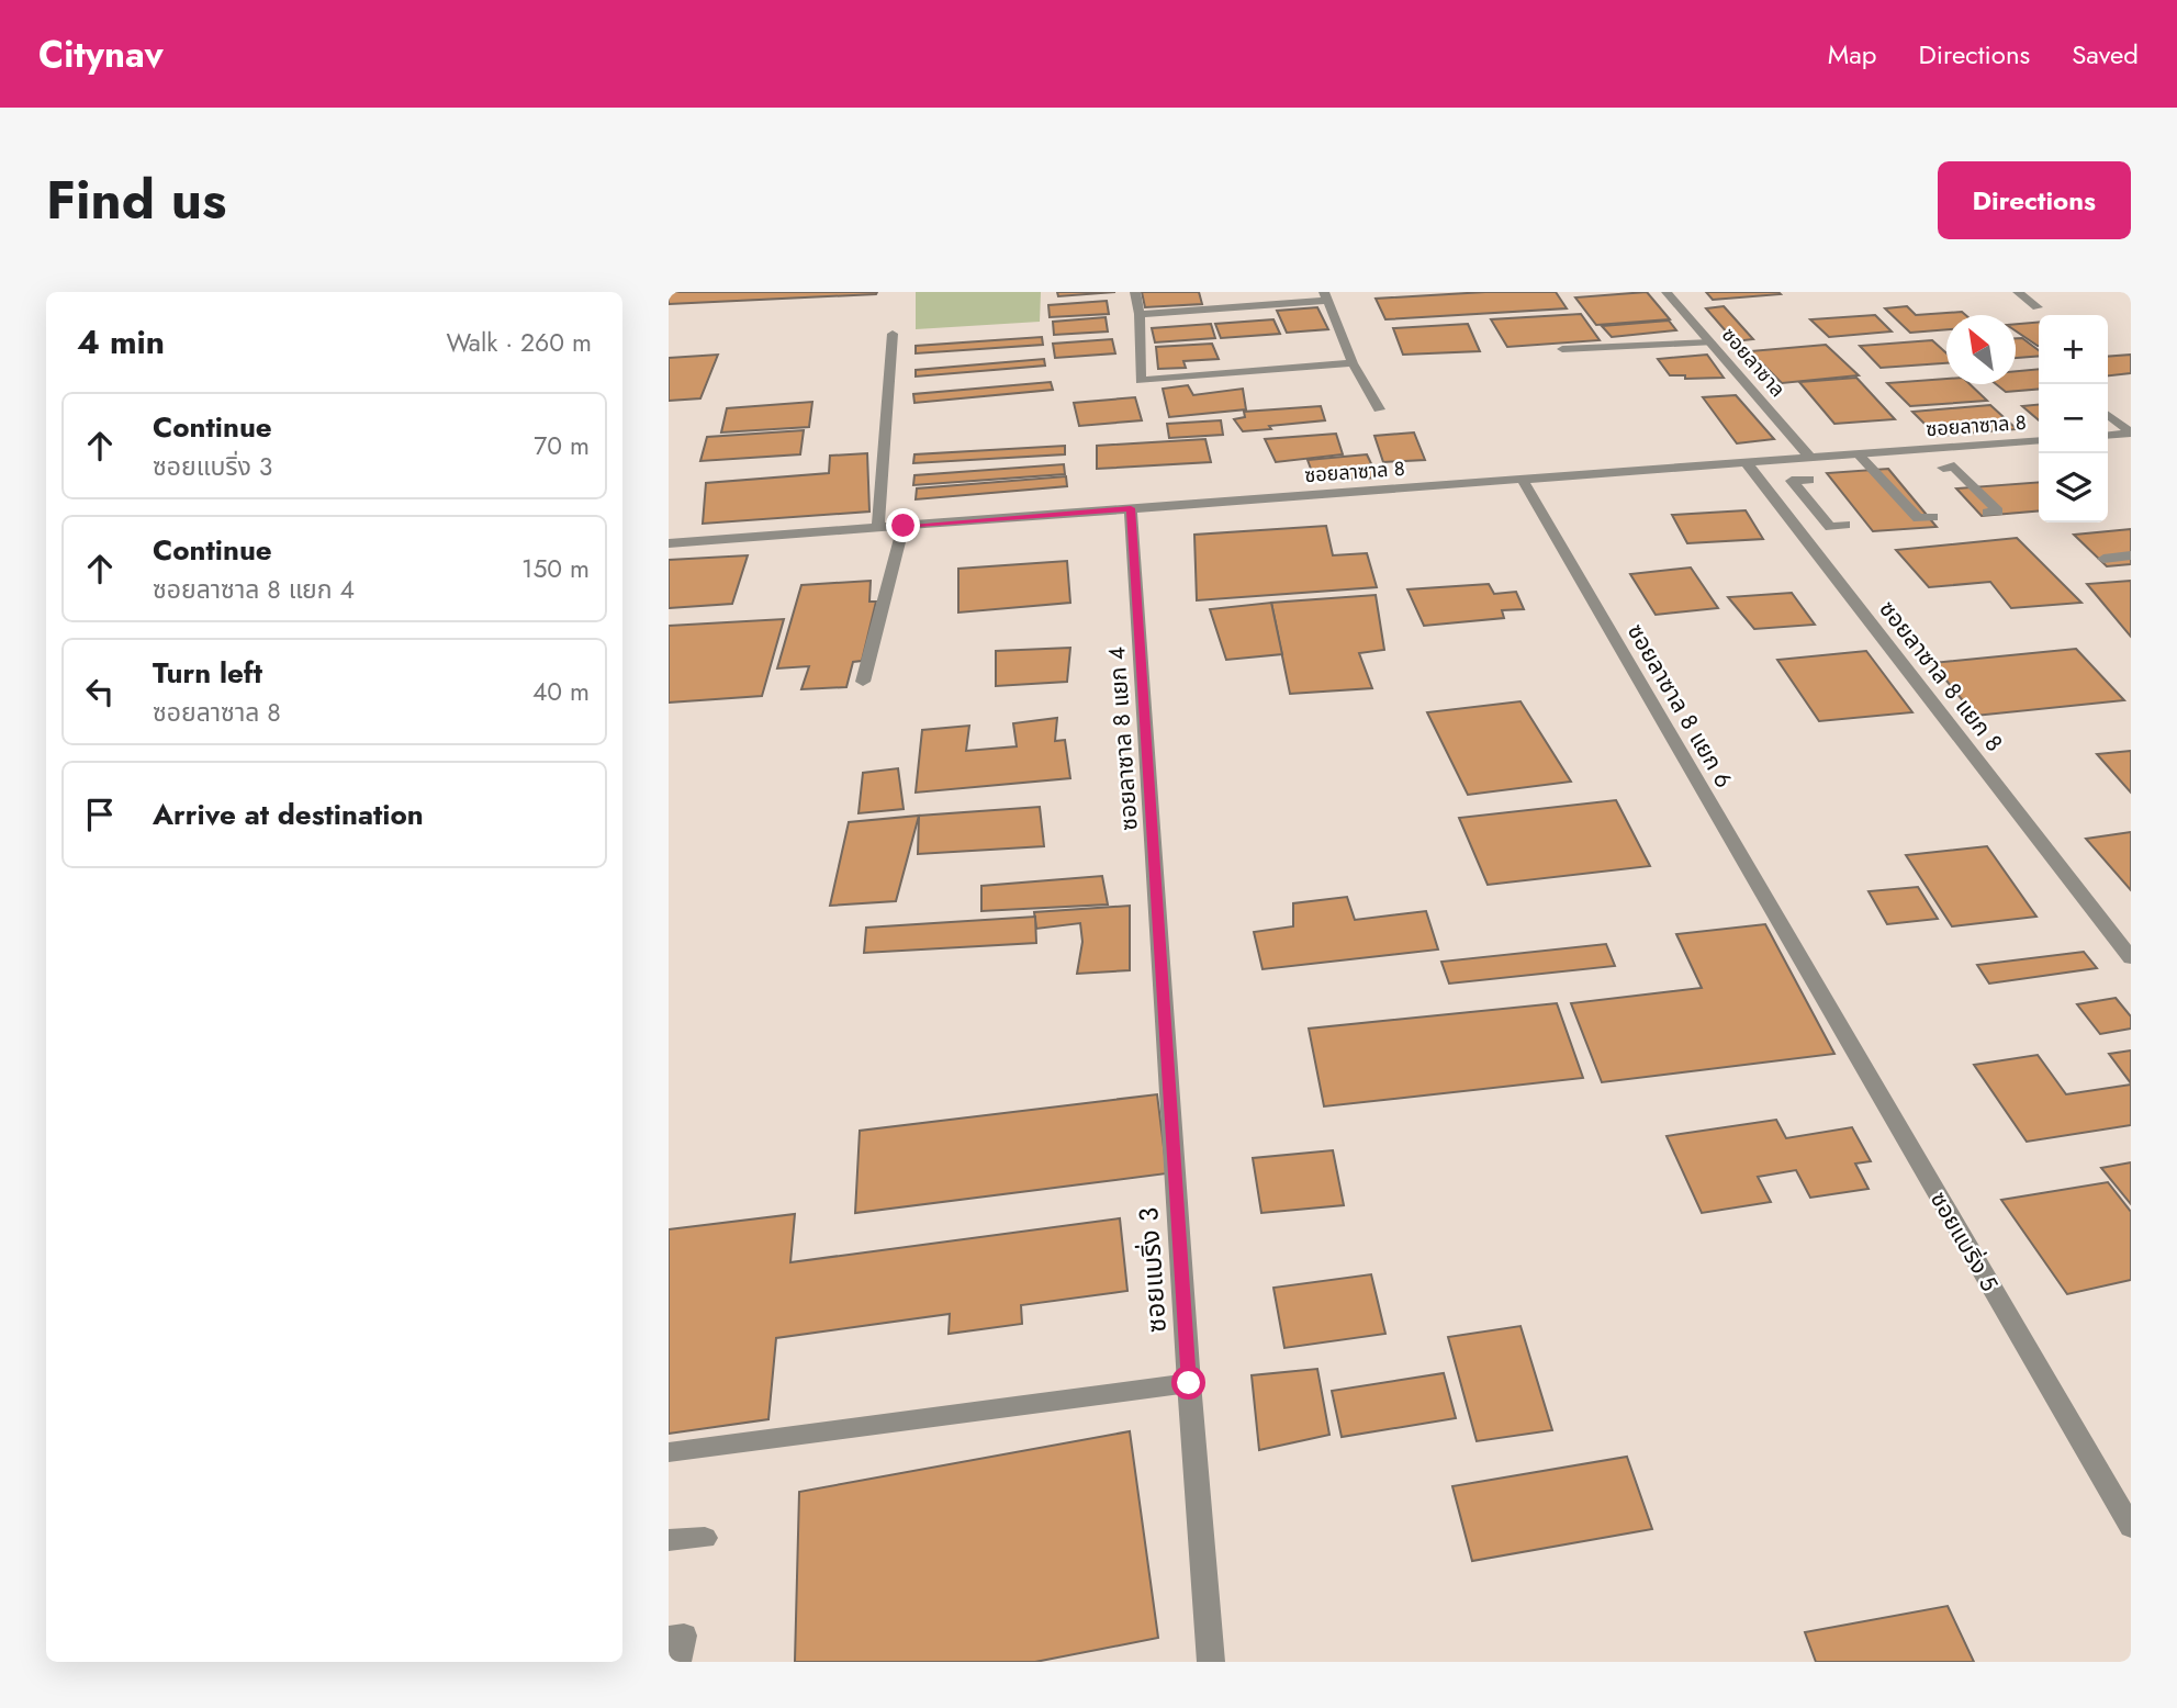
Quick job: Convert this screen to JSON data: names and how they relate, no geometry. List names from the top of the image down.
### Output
{
  "streets": {
    "street": [
      "ซอยลาซาล",
      "ซอยลาซาล 8",
      "ซอยลาซาล 8 แยก 8",
      "ซอยลาซาล 8 แยก 6",
      "ซอยลาซาล 8 แยก 4",
      "ซอยแบริ่ง 5",
      "ซอยแบริ่ง 3"
    ]
  },
  "crossings": [
    ["ซอยลาซาล", "ซอยลาซาล 8"],
    ["ซอยลาซาล 8", "ซอยลาซาล 8 แยก 8"],
    ["ซอยลาซาล 8", "ซอยลาซาล 8 แยก 6"],
    ["ซอยลาซาล 8", "ซอยลาซาล 8 แยก 4"],
    ["ซอยลาซาล 8 แยก 6", "ซอยแบริ่ง 5"],
    ["ซอยลาซาล 8 แยก 4", "ซอยแบริ่ง 3"]
  ],
  "north": "top left",
  "page": {
    "header": "Citynav",
    "nav": ["Map", "Directions", "Saved"],
    "title": "Find us",
    "buttons": "Directions",
    "heading": ["4 min", "Walk · 260 m"],
    "map_buttons": ["+", "−"],
    "list": [
      ["Continue", "ซอยแบริ่ง 3", "70 m"],
      ["Continue", "ซอยลาซาล 8 แยก 4", "150 m"],
      ["Turn left", "ซอยลาซาล 8", "40 m"],
      "Arrive at destination"
    ]
  }
}
